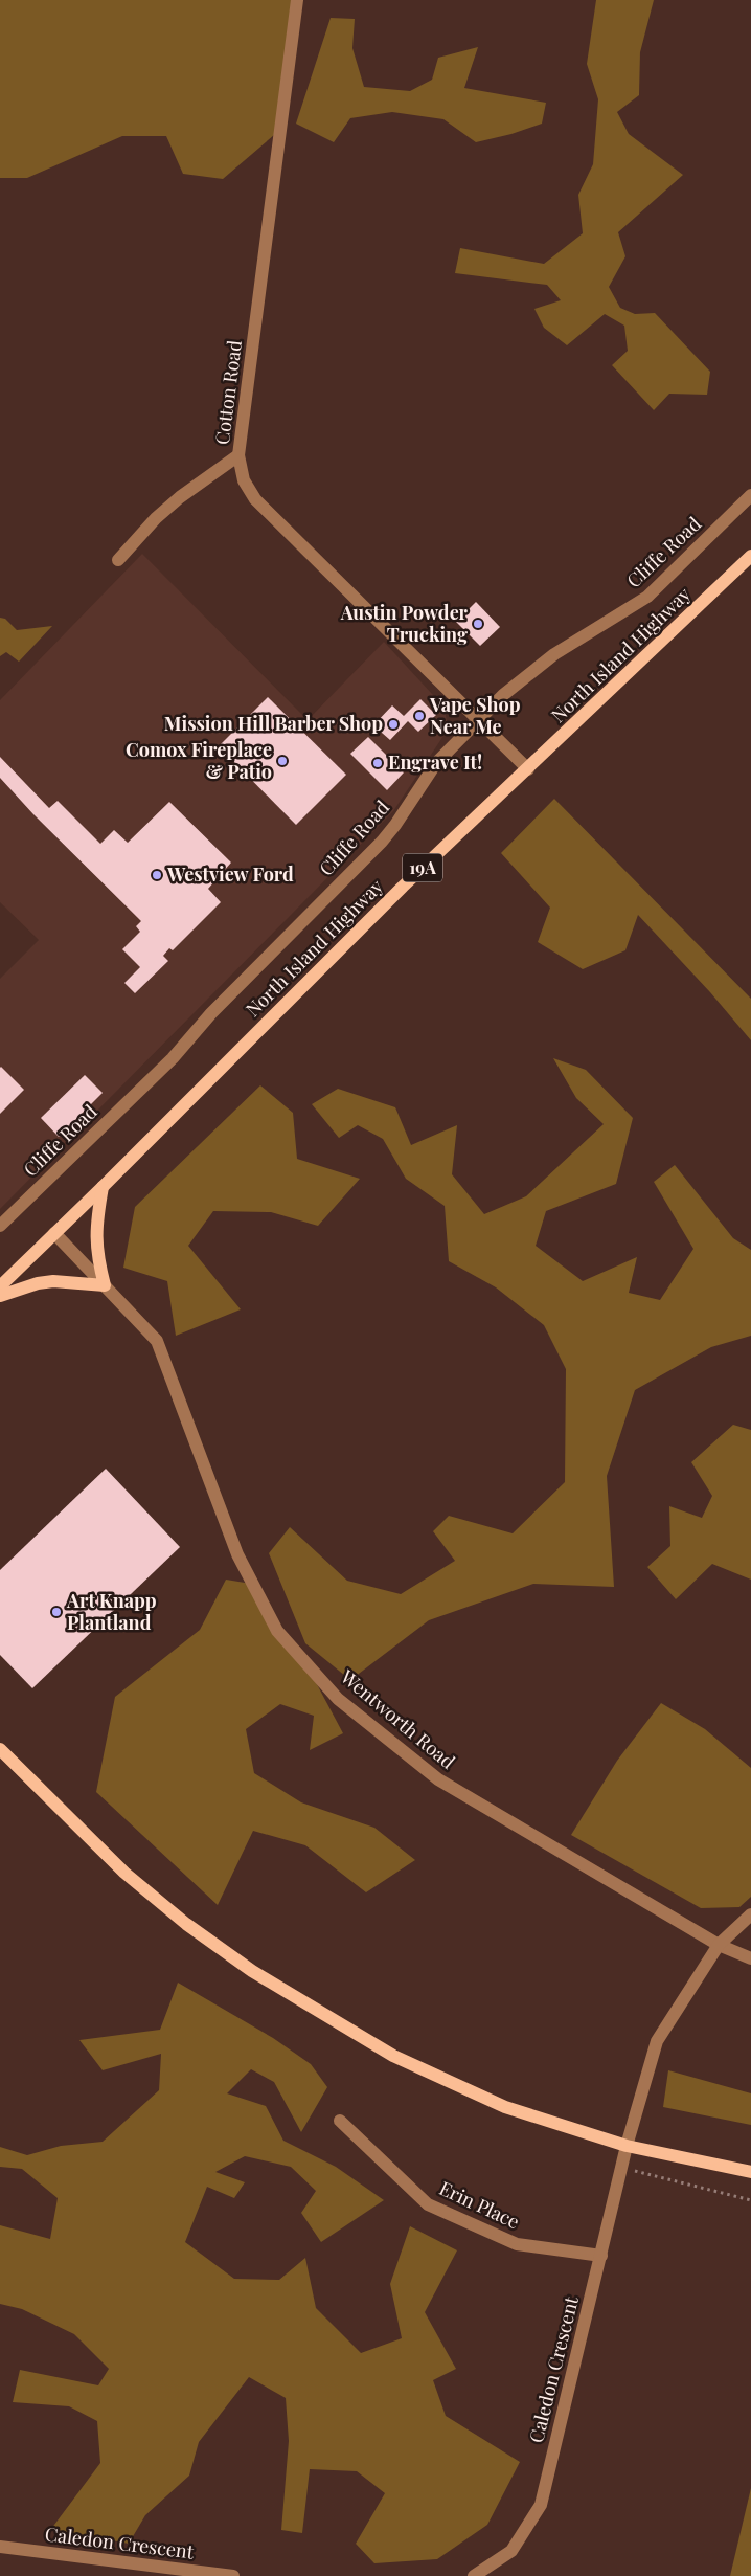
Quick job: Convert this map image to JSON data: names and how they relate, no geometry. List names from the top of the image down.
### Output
{
  "streets": {
    "main road": ["North Island Highway", "19A"],
    "street": [
      "Cotton Road",
      "Cliffe Road",
      "Wentworth Road",
      "Erin Place",
      "Caledon Crescent"
    ]
  },
  "crossings": [
    ["Cotton Road", "Cliffe Road"],
    ["Cotton Road", "North Island Highway"],
    ["North Island Highway", "Wentworth Road"],
    ["Erin Place", "Caledon Crescent"]
  ],
  "places": [
    "Austin Powder Trucking",
    "Vape Shop Near Me",
    "Mission Hill Barber Shop",
    "Comox Fireplace & Patio",
    "Engrave It!",
    "Westview Ford",
    "Art Knapp Plantland"
  ]
}
